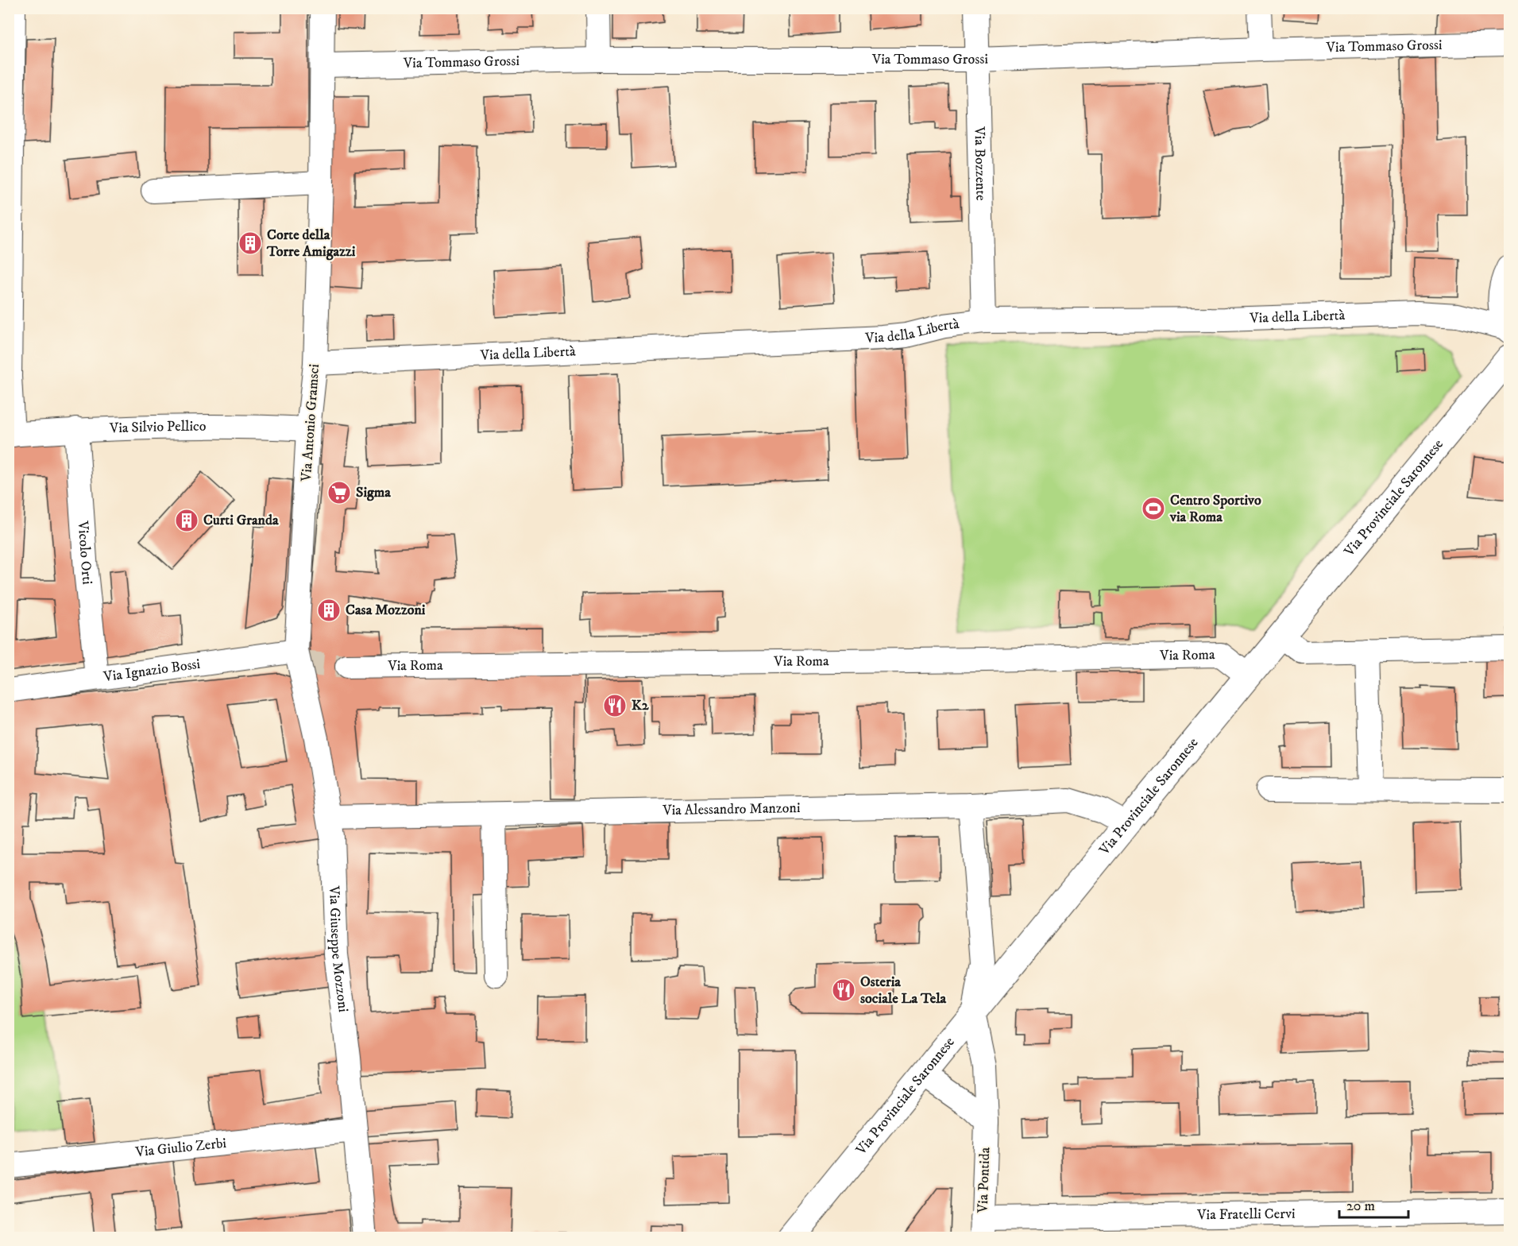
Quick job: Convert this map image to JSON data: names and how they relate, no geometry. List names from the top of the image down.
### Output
{
  "streets": {
    "main road": ["Via Provinciale Saronnese"],
    "street": [
      "Via Tommaso Grossi",
      "Via Bozzente",
      "Via della Libertà",
      "Via Antonio Gramsci",
      "Via Silvio Pellico",
      "Vicolo Orti",
      "Via Roma",
      "Via Ignazio Bossi",
      "Via Alessandro Manzoni",
      "Via Giuseppe Mozzoni",
      "Via Giulio Zerbi",
      "Via Pontida",
      "Via Fratelli Cervi"
    ]
  },
  "crossings": [
    ["Via Tommaso Grossi", "Via Bozzente"],
    ["Via Tommaso Grossi", "Via Antonio Gramsci"],
    ["Via Bozzente", "Via della Libertà"],
    ["Via della Libertà", "Via Antonio Gramsci"],
    ["Via Antonio Gramsci", "Via Silvio Pellico"],
    ["Via Antonio Gramsci", "Via Ignazio Bossi"],
    ["Via Antonio Gramsci", "Via Giuseppe Mozzoni"],
    ["Via Silvio Pellico", "Vicolo Orti"],
    ["Via Provinciale Saronnese", "Via Roma"],
    ["Via Provinciale Saronnese", "Via Alessandro Manzoni"],
    ["Via Provinciale Saronnese", "Via Pontida"],
    ["Vicolo Orti", "Via Ignazio Bossi"],
    ["Via Ignazio Bossi", "Via Giuseppe Mozzoni"],
    ["Via Alessandro Manzoni", "Via Giuseppe Mozzoni"],
    ["Via Giuseppe Mozzoni", "Via Giulio Zerbi"],
    ["Via Pontida", "Via Fratelli Cervi"]
  ],
  "places": {
    "building": ["Corte della Torre Amigazzi", "Curti Granda", "Casa Mozzoni"],
    "supermarket": ["Sigma"],
    "sports": ["Centro Sportivo via Roma"],
    "restaurant": ["K2", "Osteria sociale La Tela"]
  },
  "scale_bar": "20 m"
}
